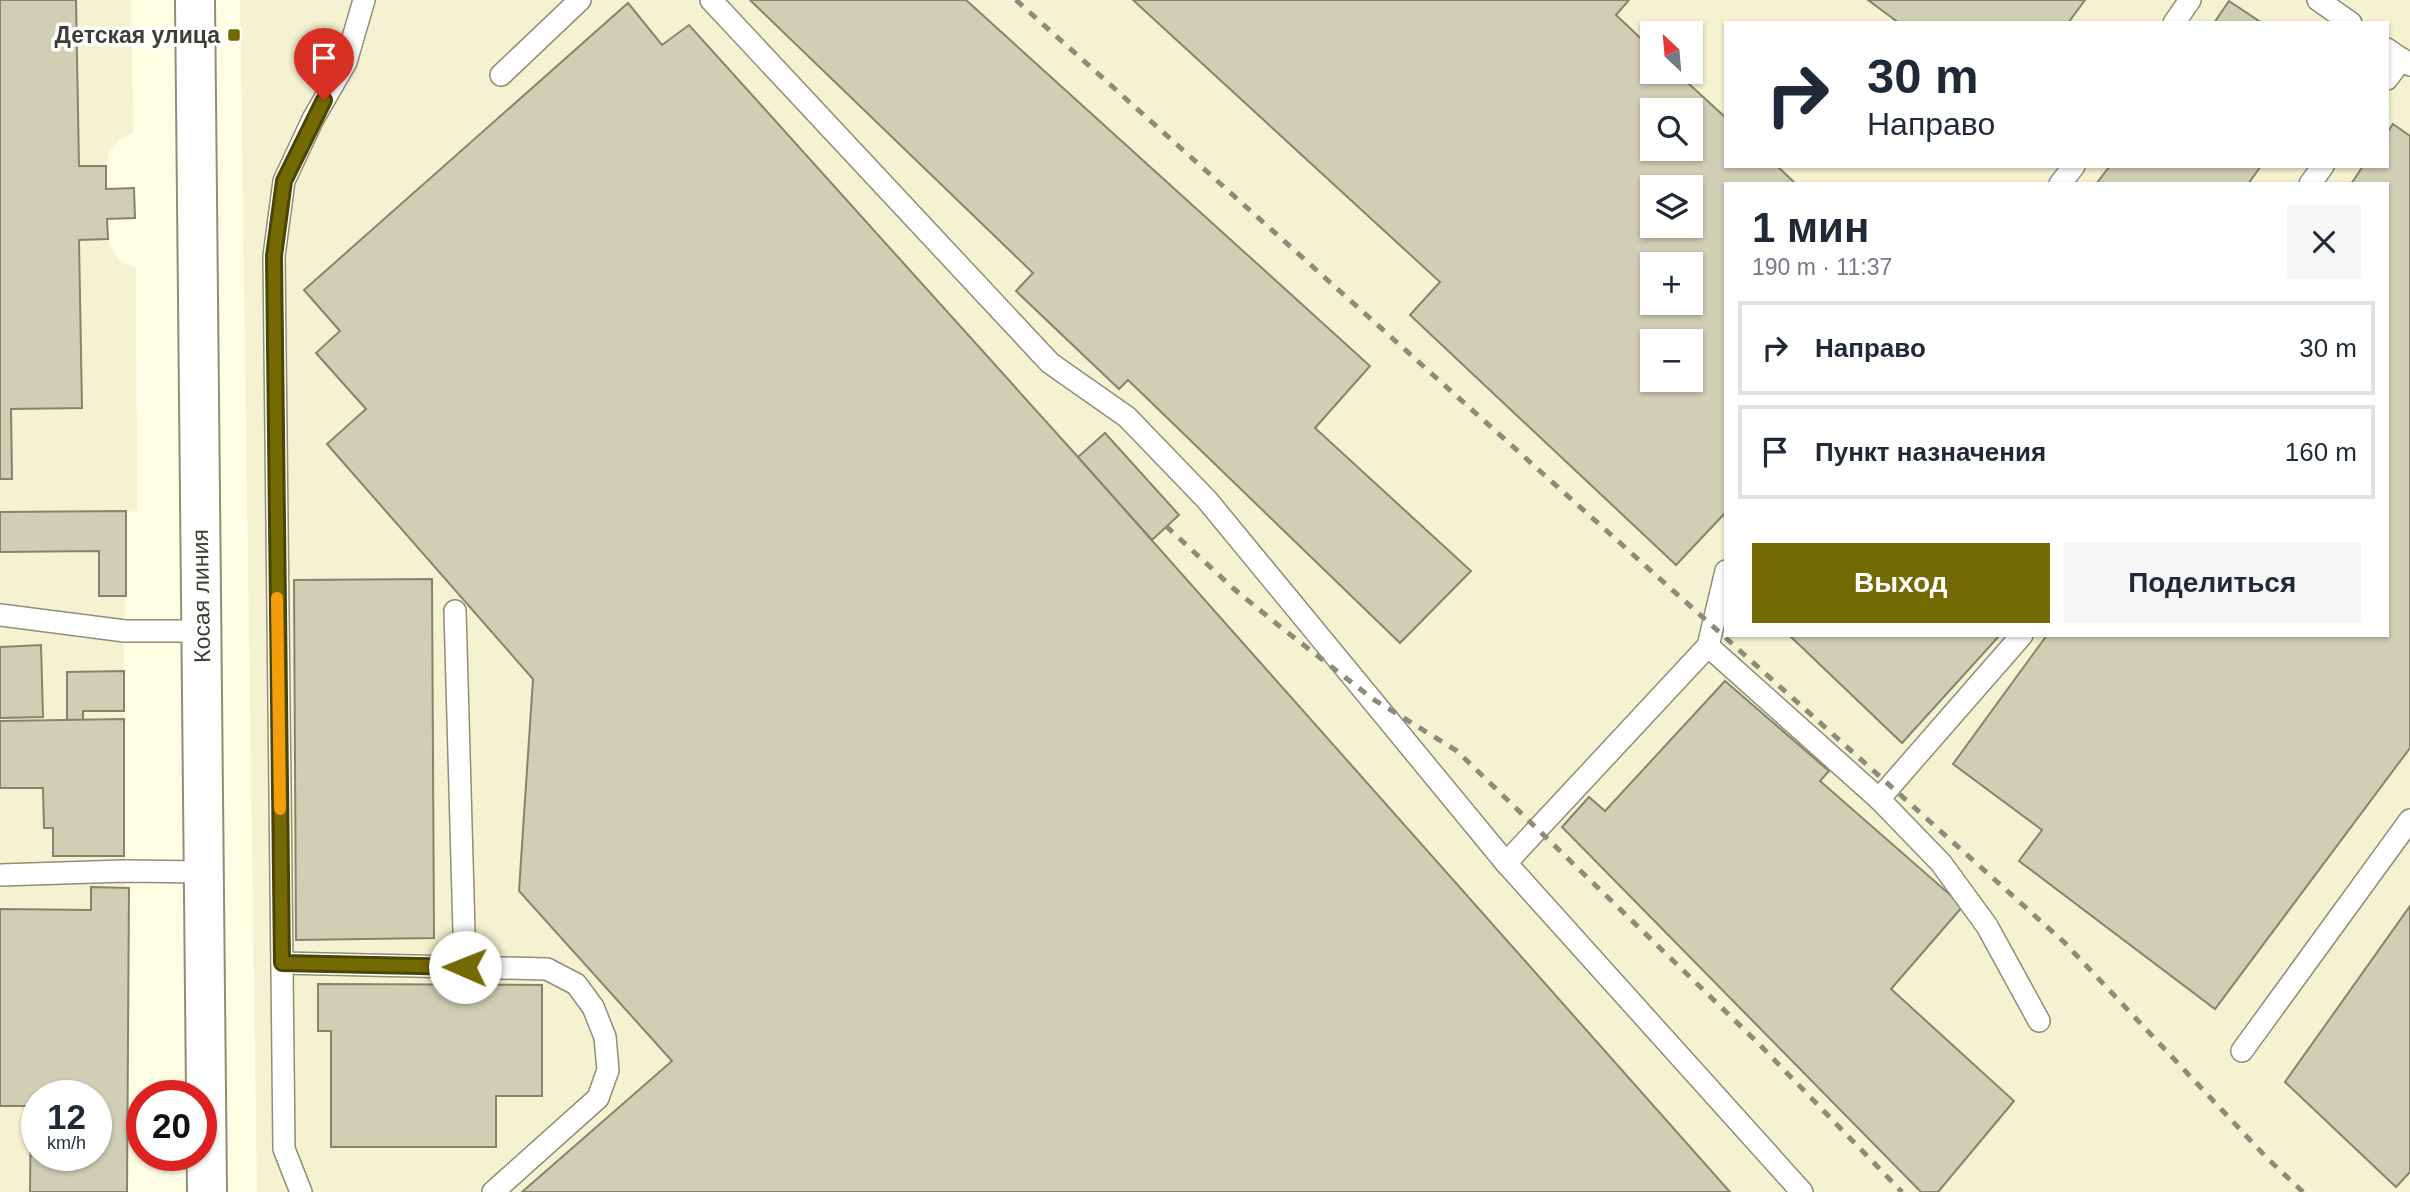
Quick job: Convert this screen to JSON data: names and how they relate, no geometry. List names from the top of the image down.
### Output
{
  "streets": {
    "street": ["Косая линия"]
  },
  "places": {
    "transit": ["Детская улица"]
  },
  "north": "top left",
  "page": {
    "map_buttons": ["+", "−"],
    "turn": ["30 m", "Направо"],
    "heading": ["1 мин", "190 m · 11:37"],
    "list": [
      {
        "name": "Направо",
        "value": "30 m"
      },
      {
        "name": "Пункт назначения",
        "value": "160 m"
      }
    ],
    "buttons": ["Выход", "Поделиться"],
    "speed": "12 km/h",
    "limit": "20"
  }
}
